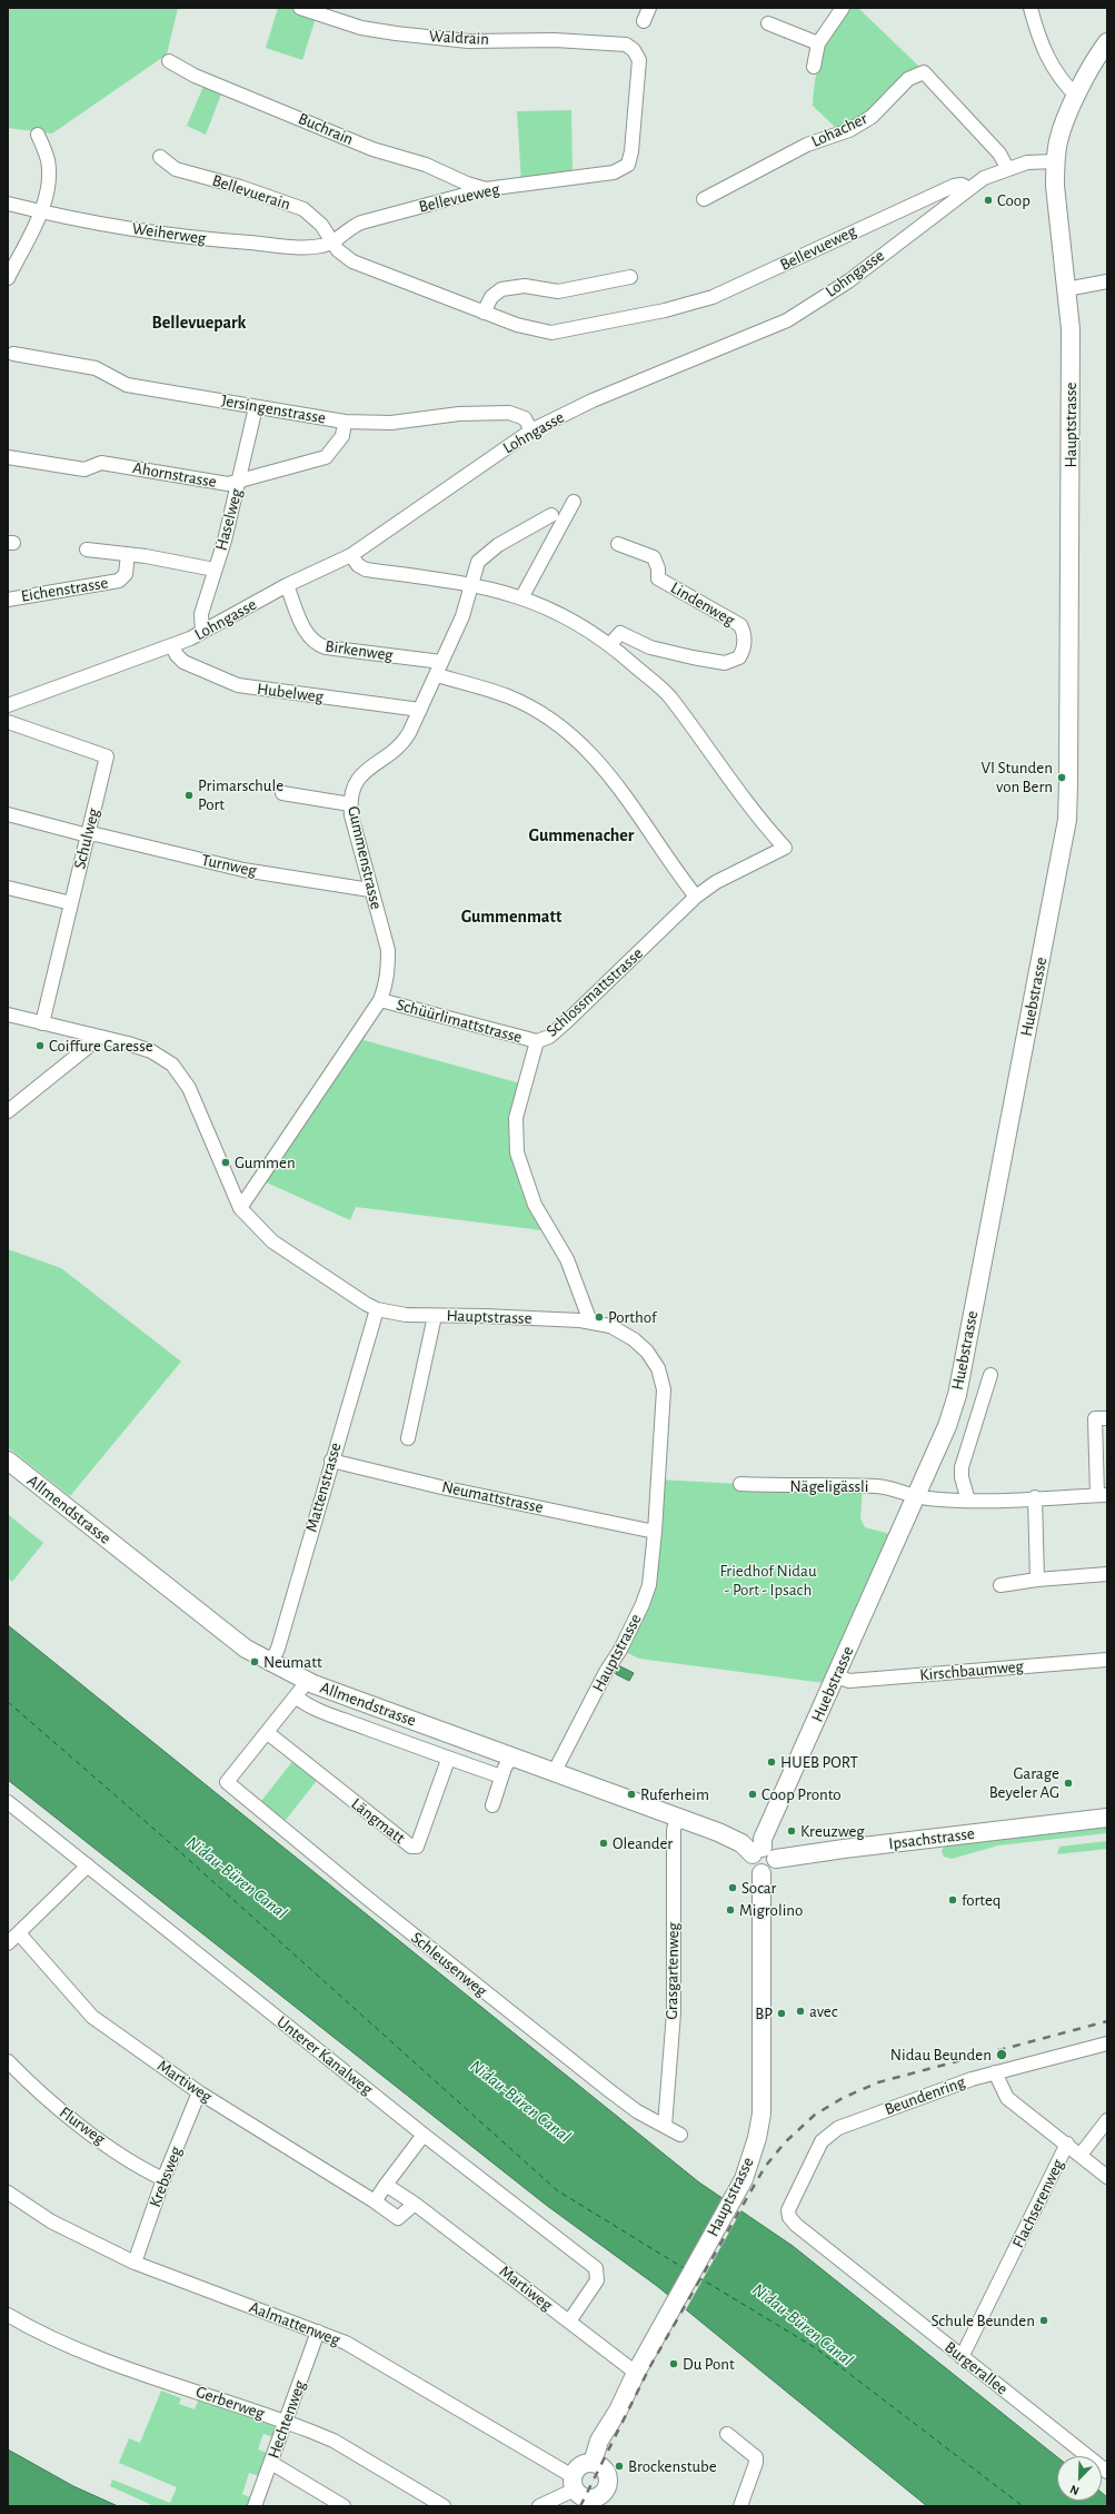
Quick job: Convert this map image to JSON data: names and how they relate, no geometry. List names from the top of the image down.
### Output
{
  "streets": {
    "main road": [
      "Hauptstrasse",
      "Huebstrasse",
      "Allmendstrasse",
      "Ipsachstrasse"
    ],
    "street": [
      "Waldrain",
      "Buchrain",
      "Lohacher",
      "Bellevuerain",
      "Bellevueweg",
      "Weiherweg",
      "Lohngasse",
      "Jersingenstrasse",
      "Ahornstrasse",
      "Haselweg",
      "Eichenstrasse",
      "Lindenweg",
      "Birkenweg",
      "Hubelweg",
      "Schulweg",
      "Gummenstrasse",
      "Turnweg",
      "Schlossmattstrasse",
      "Schüürlimattstrasse",
      "Nägeligässli",
      "Mattenstrasse",
      "Neumattstrasse",
      "Kirschbaumweg",
      "Längmatt",
      "Schleusenweg",
      "Grasgartenweg",
      "Unterer Kanalweg",
      "Martiweg",
      "Beundenring",
      "Flurweg",
      "Krebsweg",
      "Flachserenweg",
      "Aalmattenweg",
      "Burgerallee",
      "Gerberweg",
      "Hechtenweg"
    ]
  },
  "crossings": [
    ["Waldrain", "Bellevueweg"],
    ["Buchrain", "Bellevueweg"],
    ["Lohacher", "Lohngasse"],
    ["Bellevuerain", "Bellevueweg"],
    ["Bellevuerain", "Weiherweg"],
    ["Bellevueweg", "Weiherweg"],
    ["Bellevueweg", "Lohngasse"],
    ["Lohngasse", "Jersingenstrasse"],
    ["Lohngasse", "Hauptstrasse"],
    ["Lohngasse", "Haselweg"],
    ["Lohngasse", "Birkenweg"],
    ["Lohngasse", "Hubelweg"],
    ["Jersingenstrasse", "Ahornstrasse"],
    ["Jersingenstrasse", "Haselweg"],
    ["Hauptstrasse", "Schulweg"],
    ["Hauptstrasse", "Gummenstrasse"],
    ["Hauptstrasse", "Schlossmattstrasse"],
    ["Hauptstrasse", "Huebstrasse"],
    ["Hauptstrasse", "Mattenstrasse"],
    ["Hauptstrasse", "Neumattstrasse"],
    ["Hauptstrasse", "Allmendstrasse"],
    ["Hauptstrasse", "Ipsachstrasse"],
    ["Hauptstrasse", "Martiweg"],
    ["Hauptstrasse", "Aalmattenweg"],
    ["Ahornstrasse", "Haselweg"],
    ["Haselweg", "Eichenstrasse"],
    ["Lindenweg", "Schlossmattstrasse"],
    ["Birkenweg", "Gummenstrasse"],
    ["Hubelweg", "Gummenstrasse"],
    ["Schulweg", "Turnweg"],
    ["Gummenstrasse", "Turnweg"],
    ["Gummenstrasse", "Schüürlimattstrasse"],
    ["Schlossmattstrasse", "Schüürlimattstrasse"],
    ["Huebstrasse", "Nägeligässli"],
    ["Huebstrasse", "Allmendstrasse"],
    ["Huebstrasse", "Kirschbaumweg"],
    ["Huebstrasse", "Ipsachstrasse"],
    ["Mattenstrasse", "Neumattstrasse"],
    ["Mattenstrasse", "Allmendstrasse"],
    ["Allmendstrasse", "Ipsachstrasse"],
    ["Allmendstrasse", "Grasgartenweg"],
    ["Längmatt", "Schleusenweg"],
    ["Schleusenweg", "Grasgartenweg"],
    ["Unterer Kanalweg", "Martiweg"],
    ["Martiweg", "Krebsweg"],
    ["Beundenring", "Flachserenweg"],
    ["Beundenring", "Burgerallee"],
    ["Flurweg", "Krebsweg"],
    ["Krebsweg", "Aalmattenweg"],
    ["Flachserenweg", "Burgerallee"],
    ["Aalmattenweg", "Hechtenweg"],
    ["Gerberweg", "Hechtenweg"]
  ],
  "districts": ["Bellevuepark", "Gummenacher", "Gummenmatt"],
  "water": ["Nidau-Büren Canal"],
  "parks": ["Friedhof Nidau - Port - Ipsach"],
  "places": [
    "Coop",
    "VI Stunden von Bern",
    "Primarschule Port",
    "Coiffure Caresse",
    "Gummen",
    "Porthof",
    "Neumatt",
    "HUEB PORT",
    "Garage Beyeler AG",
    "Ruferheim",
    "Coop Pronto",
    "Kreuzweg",
    "Oleander",
    "Socar",
    "forteq",
    "Migrolino",
    "avec",
    "BP",
    "Nidau Beunden",
    "Schule Beunden",
    "Du Pont",
    "Brockenstube"
  ],
  "north": "bottom left"
}
